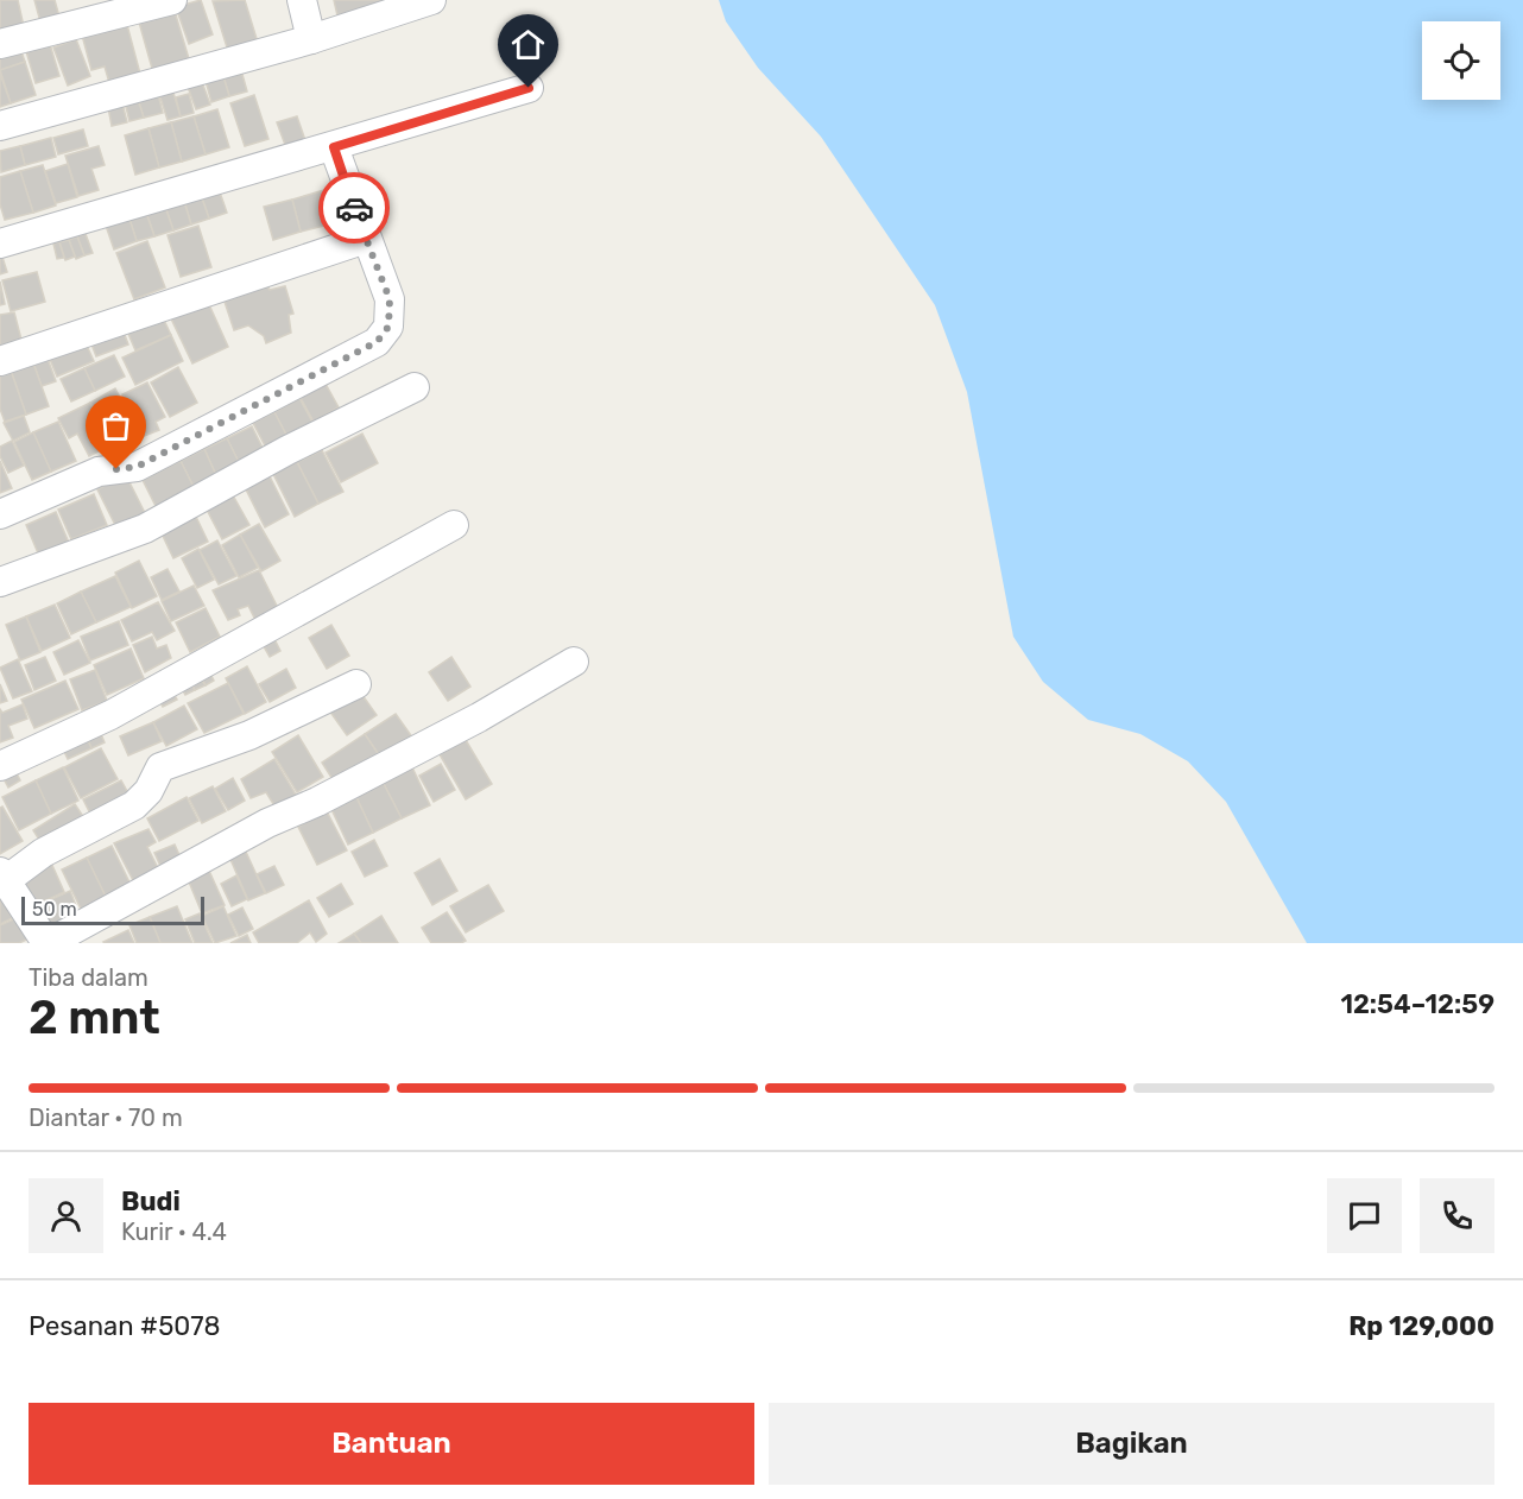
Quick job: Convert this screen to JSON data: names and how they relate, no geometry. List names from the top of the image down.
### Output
{
  "scale_bar": "50 m",
  "page": {
    "scale": "50 m",
    "heading": ["2 mnt", "Tiba dalam", "12:54–12:59"],
    "panel": [
      "Budi",
      "Kurir · 4.4",
      "Pesanan #5078",
      "Rp 129,000"
    ],
    "bar": "Diantar · 70 m",
    "buttons": ["Bantuan", "Bagikan"]
  }
}
